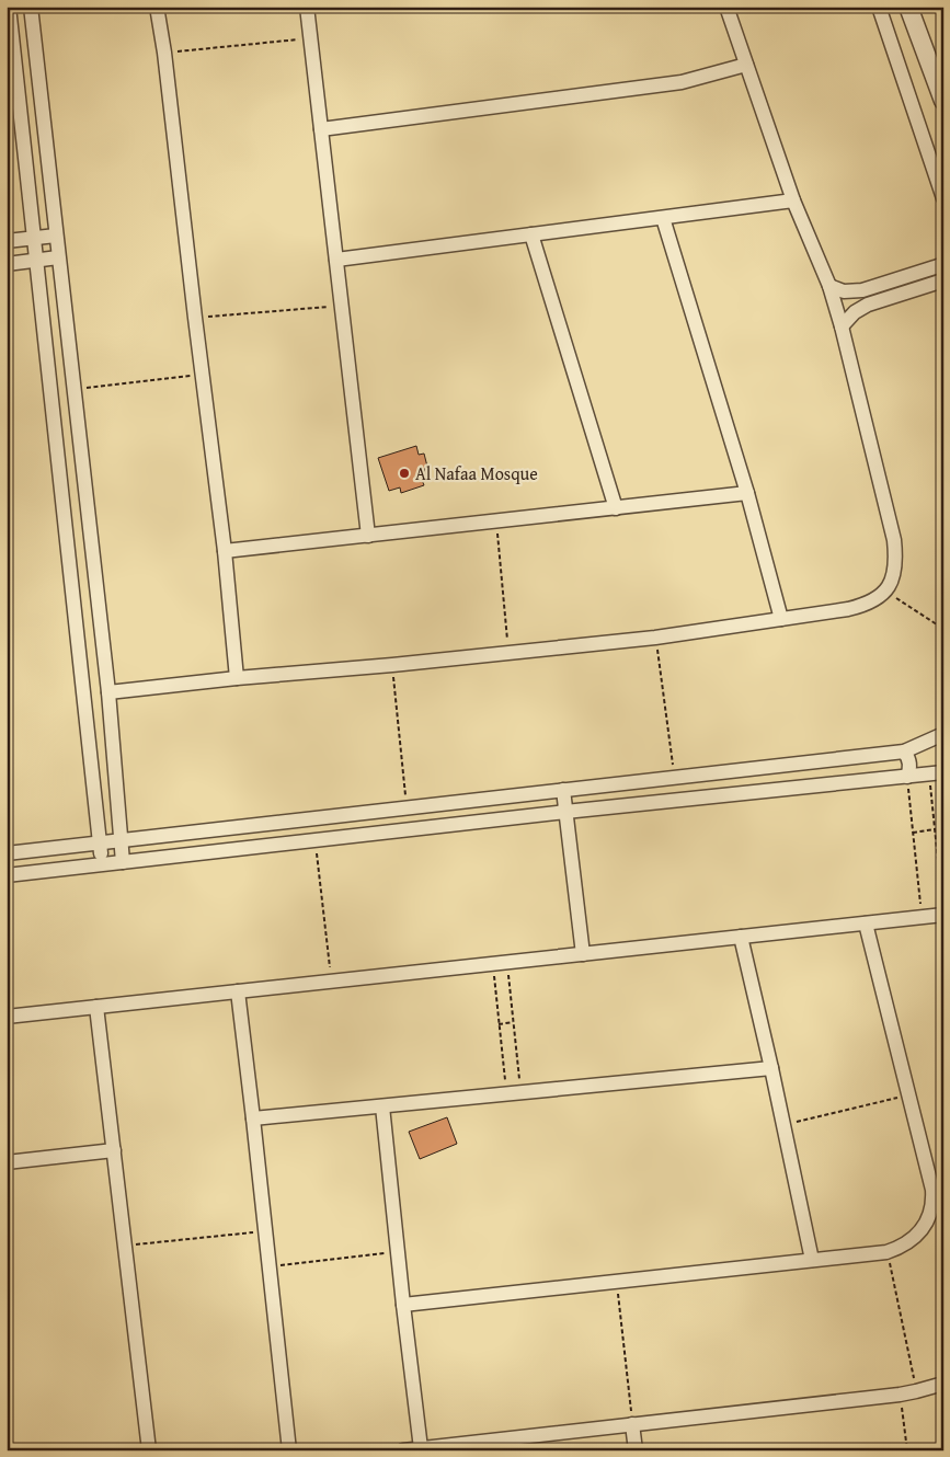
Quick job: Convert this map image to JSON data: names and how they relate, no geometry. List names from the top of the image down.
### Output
{
  "places": ["Al Nafaa Mosque"]
}
